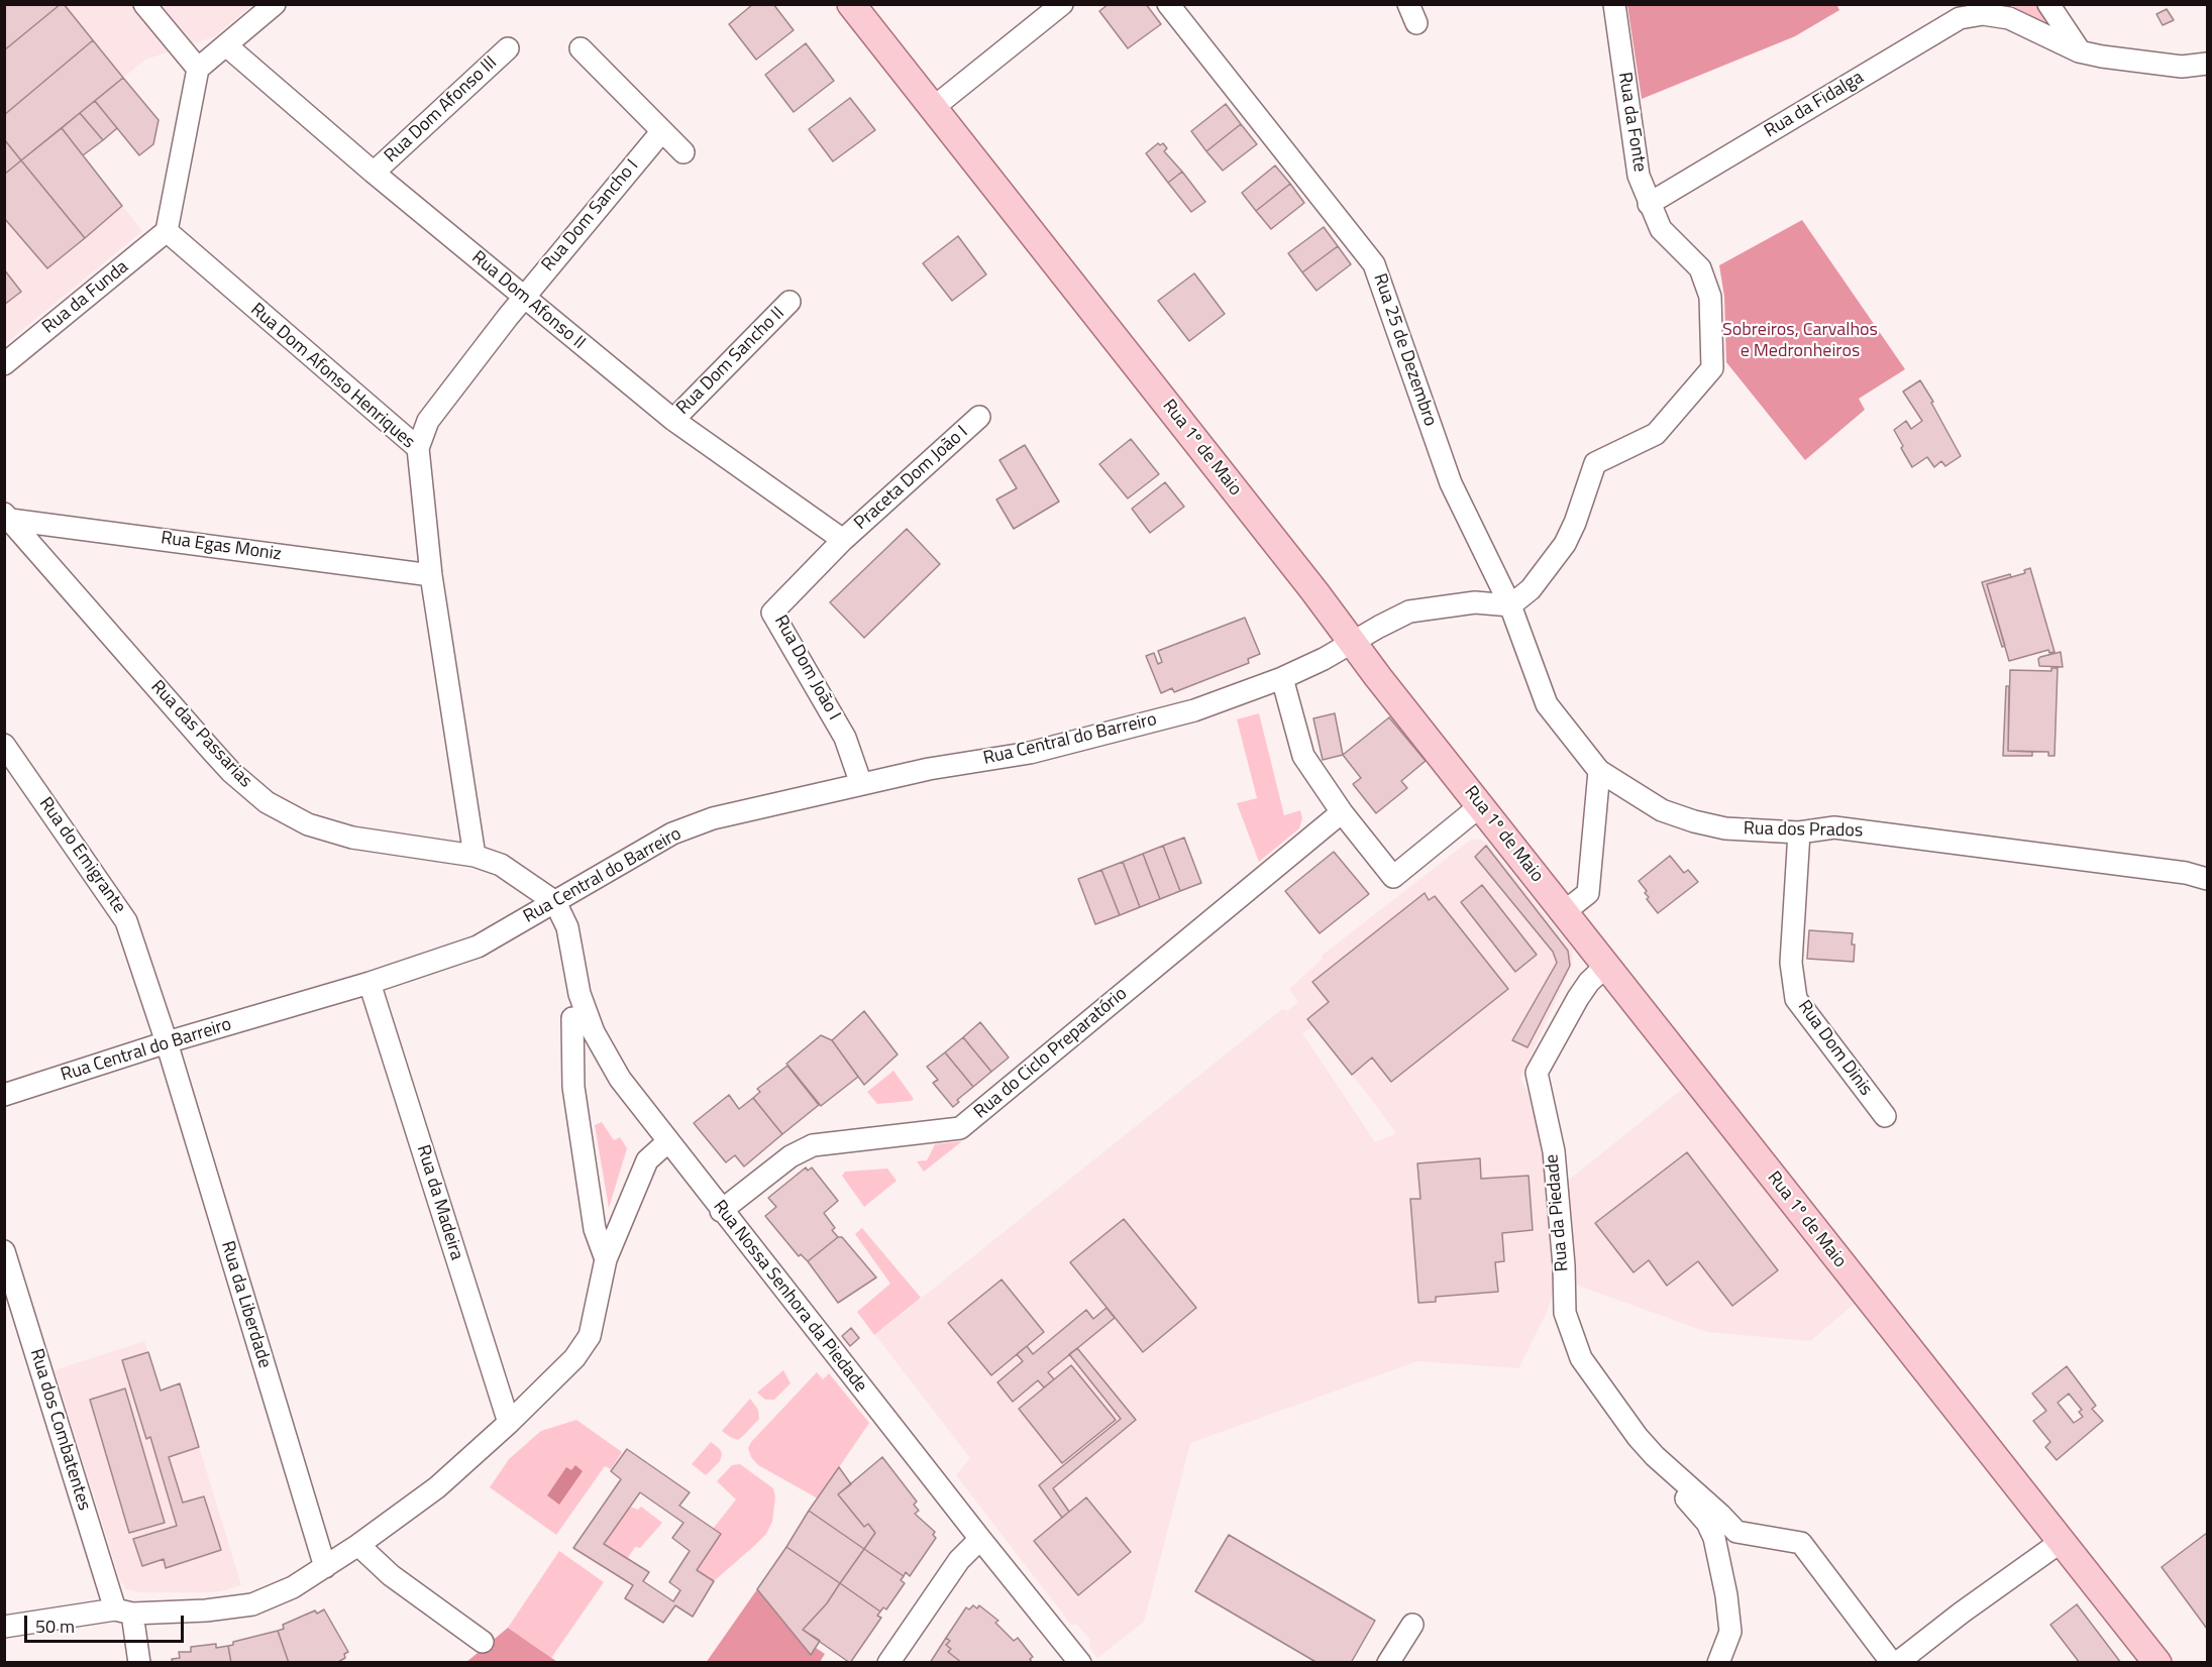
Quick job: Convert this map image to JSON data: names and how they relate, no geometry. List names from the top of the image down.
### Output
{
  "streets": {
    "main road": ["Rua 1º de Maio"],
    "street": [
      "Rua da Fidalga",
      "Rua Dom Afonso III",
      "Rua da Fonte",
      "Rua Dom Sancho I",
      "Rua da Funda",
      "Rua Dom Afonso II",
      "Rua 25 de Dezembro",
      "Rua Dom Sancho II",
      "Rua Dom Afonso Henriques",
      "Praceta Dom João I",
      "Rua Egas Moniz",
      "Rua Dom João I",
      "Rua das Passarias",
      "Rua Central do Barreiro",
      "Rua dos Prados",
      "Rua do Emigrante",
      "Rua Dom Dinis",
      "Rua do Ciclo Preparatório",
      "Rua da Madeira",
      "Rua da Piedade",
      "Rua Nossa Senhora da Piedade",
      "Rua da Liberdade",
      "Rua dos Combatentes"
    ]
  },
  "crossings": [
    ["Rua da Fidalga", "Rua da Fonte"],
    ["Rua Dom Afonso III", "Rua Dom Afonso II"],
    ["Rua da Fonte", "Rua 25 de Dezembro"],
    ["Rua da Fonte", "Rua Central do Barreiro"],
    ["Rua da Fonte", "Rua dos Prados"],
    ["Rua Dom Sancho I", "Rua Dom Afonso II"],
    ["Rua Dom Sancho I", "Rua Dom Afonso Henriques"],
    ["Rua da Funda", "Rua Dom Afonso Henriques"],
    ["Rua Dom Afonso II", "Rua Dom Sancho II"],
    ["Rua Dom Afonso II", "Praceta Dom João I"],
    ["Rua Dom Afonso II", "Rua Dom João I"],
    ["Rua 25 de Dezembro", "Rua Central do Barreiro"],
    ["Rua 25 de Dezembro", "Rua dos Prados"],
    ["Rua Dom Afonso Henriques", "Rua Egas Moniz"],
    ["Rua Dom Afonso Henriques", "Rua das Passarias"],
    ["Rua 1º de Maio", "Rua Central do Barreiro"],
    ["Rua 1º de Maio", "Rua da Piedade"],
    ["Praceta Dom João I", "Rua Dom João I"],
    ["Rua Egas Moniz", "Rua das Passarias"],
    ["Rua Dom João I", "Rua Central do Barreiro"],
    ["Rua das Passarias", "Rua Central do Barreiro"],
    ["Rua das Passarias", "Rua Nossa Senhora da Piedade"],
    ["Rua Central do Barreiro", "Rua dos Prados"],
    ["Rua Central do Barreiro", "Rua do Emigrante"],
    ["Rua Central do Barreiro", "Rua da Madeira"],
    ["Rua Central do Barreiro", "Rua Nossa Senhora da Piedade"],
    ["Rua Central do Barreiro", "Rua da Liberdade"],
    ["Rua dos Prados", "Rua Dom Dinis"],
    ["Rua do Emigrante", "Rua da Liberdade"],
    ["Rua do Ciclo Preparatório", "Rua Nossa Senhora da Piedade"]
  ],
  "parks": ["Sobreiros, Carvalhos e Medronheiros"],
  "scale_bar": "50 m"
}
